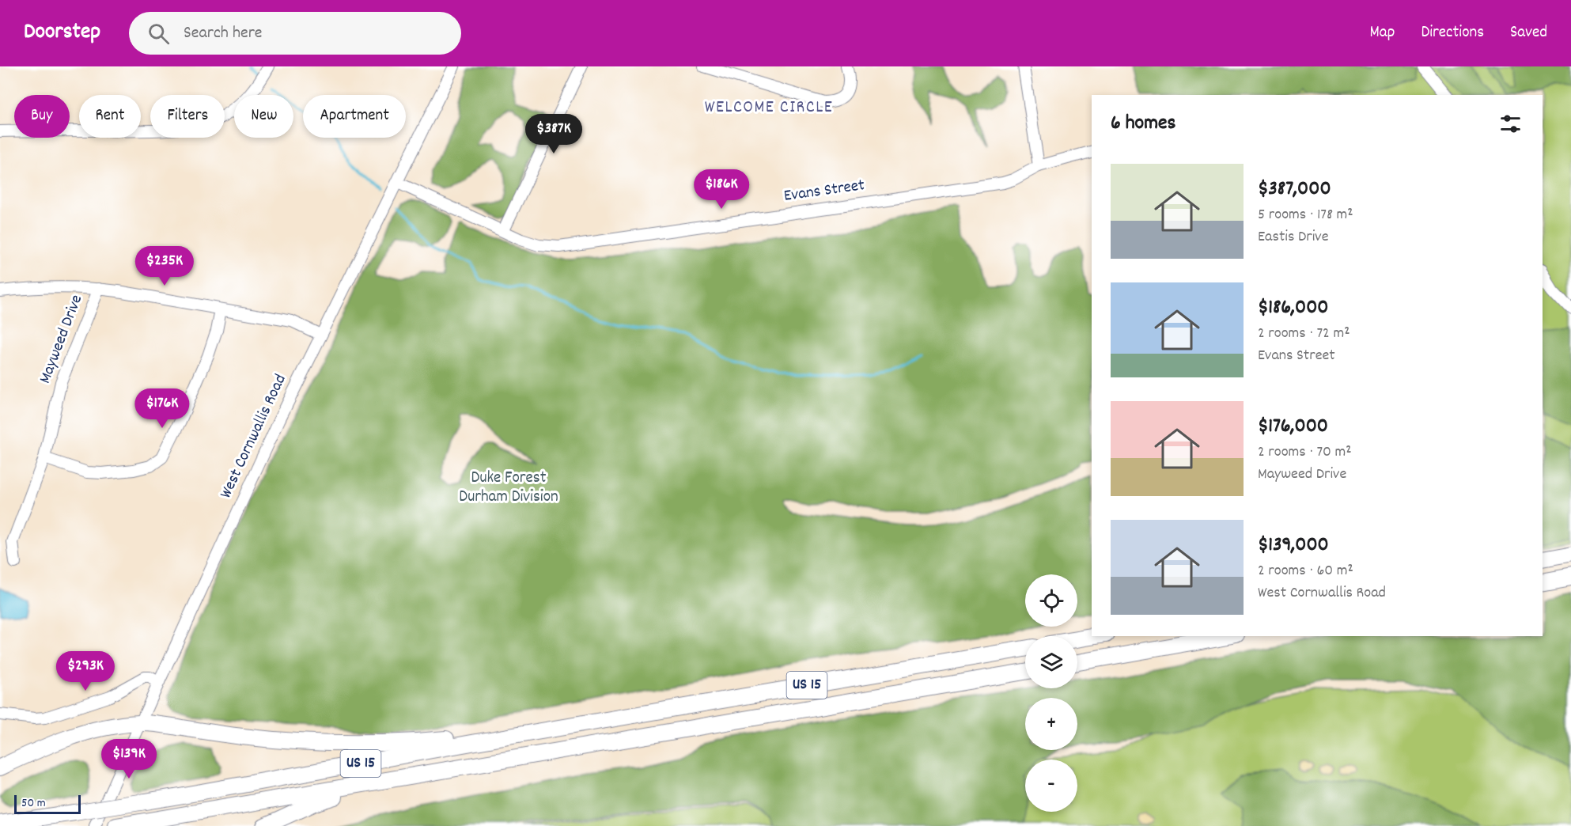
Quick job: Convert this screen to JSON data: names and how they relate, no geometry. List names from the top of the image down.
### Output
{
  "streets": {
    "highway": ["US 15"],
    "street": ["Evans Street", "Mayweed Drive", "West Cornwallis Road"]
  },
  "crossings": [
    ["Evans Street", "West Cornwallis Road"]
  ],
  "districts": ["WELCOME CIRCLE"],
  "parks": ["Duke Forest Durham Division"],
  "scale_bar": "50 m",
  "page": {
    "header": "Doorstep",
    "search": "Search here",
    "nav": ["Map", "Directions", "Saved"],
    "chip": [
      "Buy",
      "Rent",
      "Filters",
      "New",
      "Apartment"
    ],
    "heading": "6 homes",
    "price": [
      "$387K",
      "$186K",
      "$235K",
      "$176K",
      "$293K",
      "$139K"
    ],
    "list": [
      {
        "name": "$387,000",
        "note": "5 rooms · 178 m² · Eastis Drive"
      },
      {
        "name": "$186,000",
        "note": "2 rooms · 72 m² · Evans Street"
      },
      {
        "name": "$176,000",
        "note": "2 rooms · 70 m² · Mayweed Drive"
      },
      {
        "name": "$139,000",
        "note": "2 rooms · 60 m² · West Cornwallis Road"
      }
    ],
    "map_buttons": ["+", "−"],
    "scale": "50 m"
  }
}
